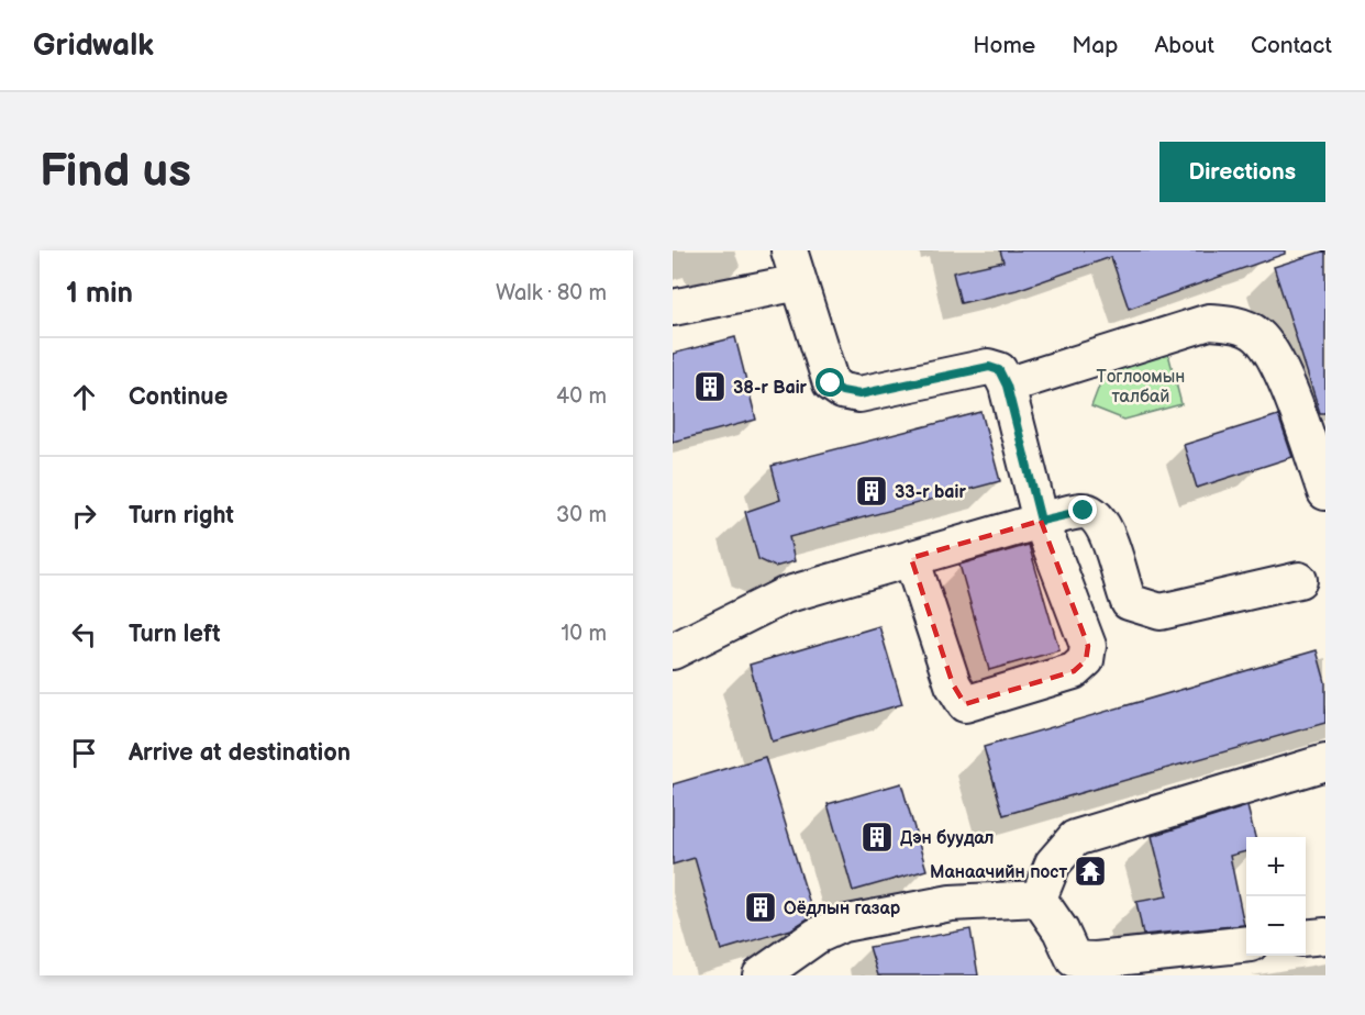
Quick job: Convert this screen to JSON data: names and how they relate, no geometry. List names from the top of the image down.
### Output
{
  "parks": ["Тоглоомын талбай"],
  "places": {
    "building": [
      "38-r Bair",
      "33-r bair",
      "Дэн буудал",
      "Оёдлын газар"
    ],
    "temple": ["Манаачийн пост"]
  },
  "page": {
    "header": "Gridwalk",
    "nav": [
      "Home",
      "Map",
      "About",
      "Contact"
    ],
    "buttons": "Directions",
    "title": "Find us",
    "heading": ["1 min", "Walk · 80 m"],
    "list": [
      ["Continue", "40 m"],
      ["Turn right", "30 m"],
      ["Turn left", "10 m"],
      "Arrive at destination"
    ],
    "map_buttons": ["+", "−"]
  }
}
